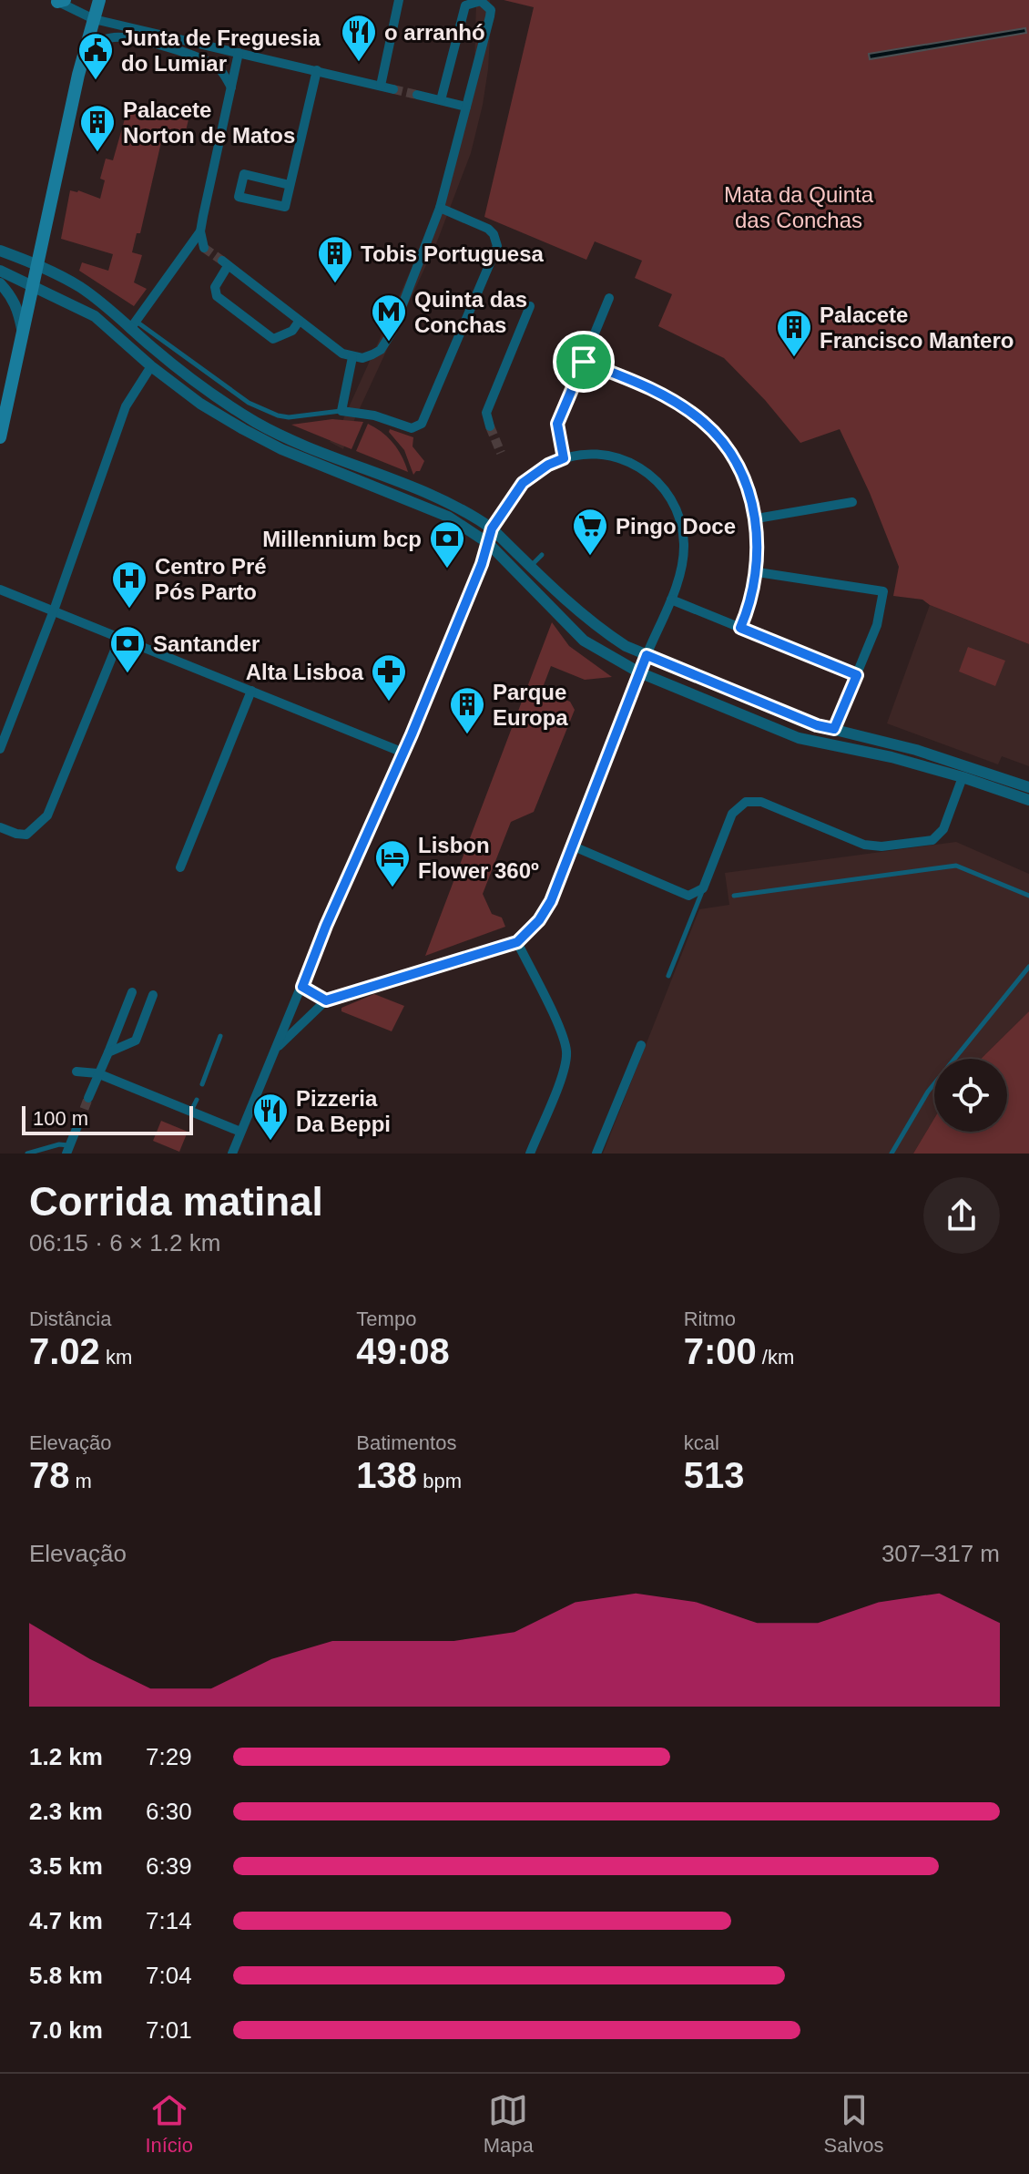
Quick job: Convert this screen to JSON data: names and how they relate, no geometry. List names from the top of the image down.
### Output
{
  "parks": ["Mata da Quinta das Conchas"],
  "places": {
    "restaurant": ["o arranhó", "Pizzeria Da Beppi"],
    "public building": ["Junta de Freguesia do Lumiar"],
    "building": [
      "Palacete Norton de Matos",
      "Tobis Portuguesa",
      "Palacete Francisco Mantero",
      "Parque Europa"
    ],
    "metro station": ["Quinta das Conchas"],
    "supermarket": ["Pingo Doce"],
    "bank": ["Millennium bcp", "Santander"],
    "hospital": ["Centro Pré Pós Parto"],
    "pharmacy": ["Alta Lisboa"],
    "hotel": ["Lisbon Flower 360º"]
  },
  "scale_bar": "100 m",
  "page": {
    "scale": "100 m",
    "heading": ["Corrida matinal", "06:15 · 6 × 1.2 km"],
    "stats": [
      ["Distância", "7.02 km"],
      ["Tempo", "49:08"],
      ["Ritmo", "7:00 /km"],
      ["Elevação", "78 m"],
      ["Batimentos", "138 bpm"],
      ["kcal", "513"]
    ],
    "chart": ["Elevação", "307–317 m"],
    "list": [
      {
        "name": "1.2 km",
        "note": "7:29"
      },
      {
        "name": "2.3 km",
        "note": "6:30"
      },
      {
        "name": "3.5 km",
        "note": "6:39"
      },
      {
        "name": "4.7 km",
        "note": "7:14"
      },
      {
        "name": "5.8 km",
        "note": "7:04"
      },
      {
        "name": "7.0 km",
        "note": "7:01"
      }
    ],
    "tabs": ["Início", "Mapa", "Salvos"]
  }
}
